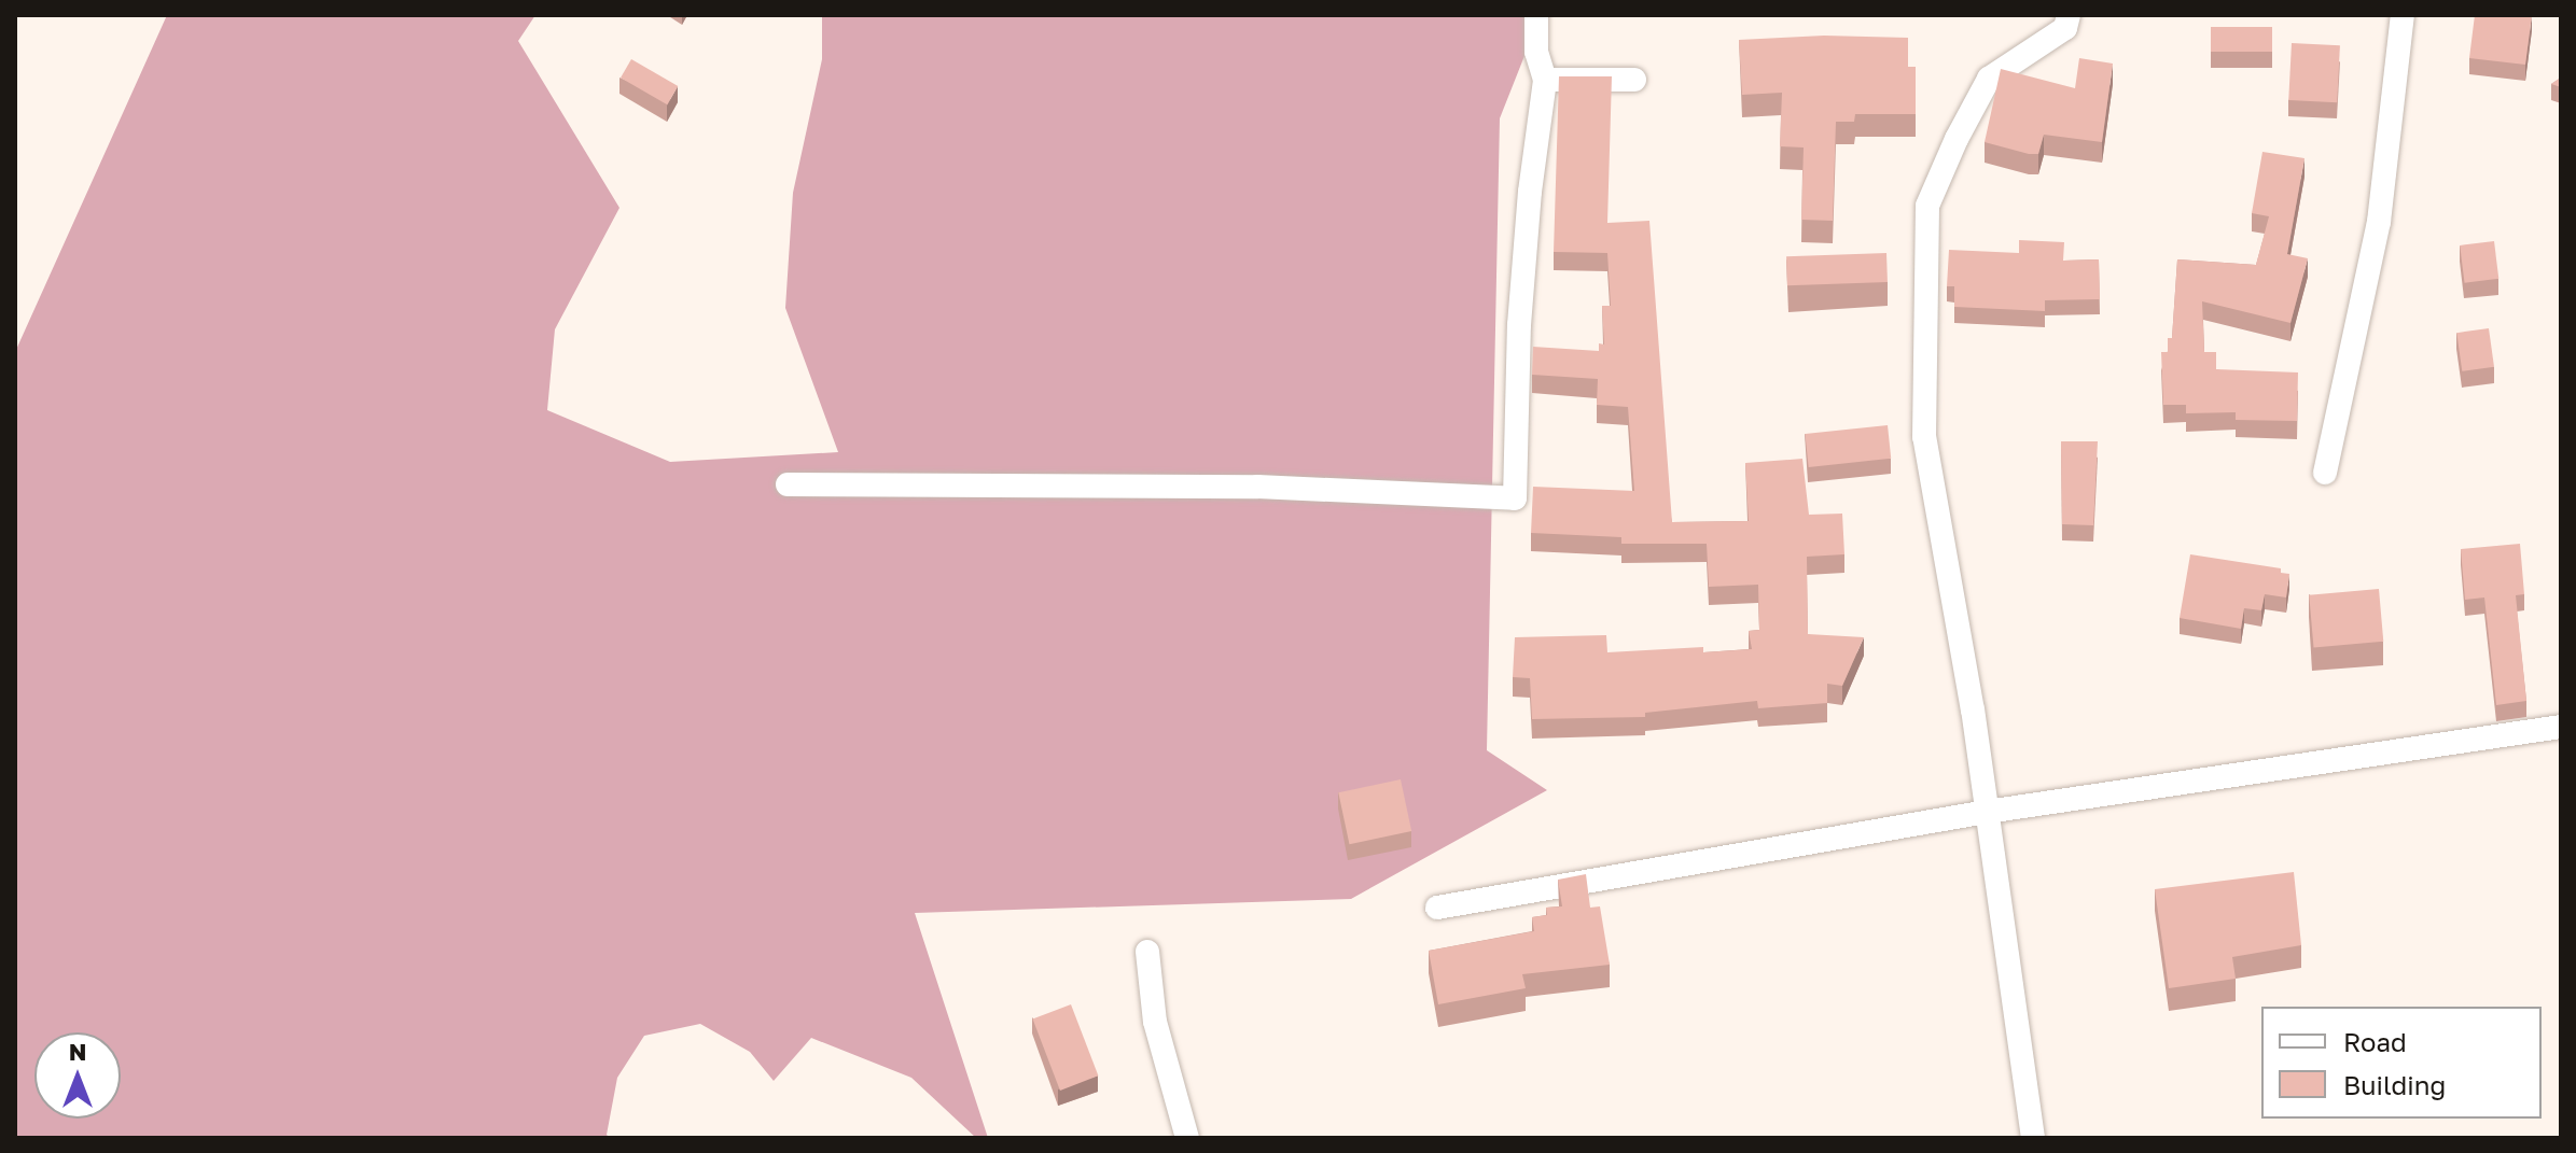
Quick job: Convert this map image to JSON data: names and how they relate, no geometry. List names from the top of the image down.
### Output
{
  "legend": ["Road", "Building"],
  "north": "top"
}
